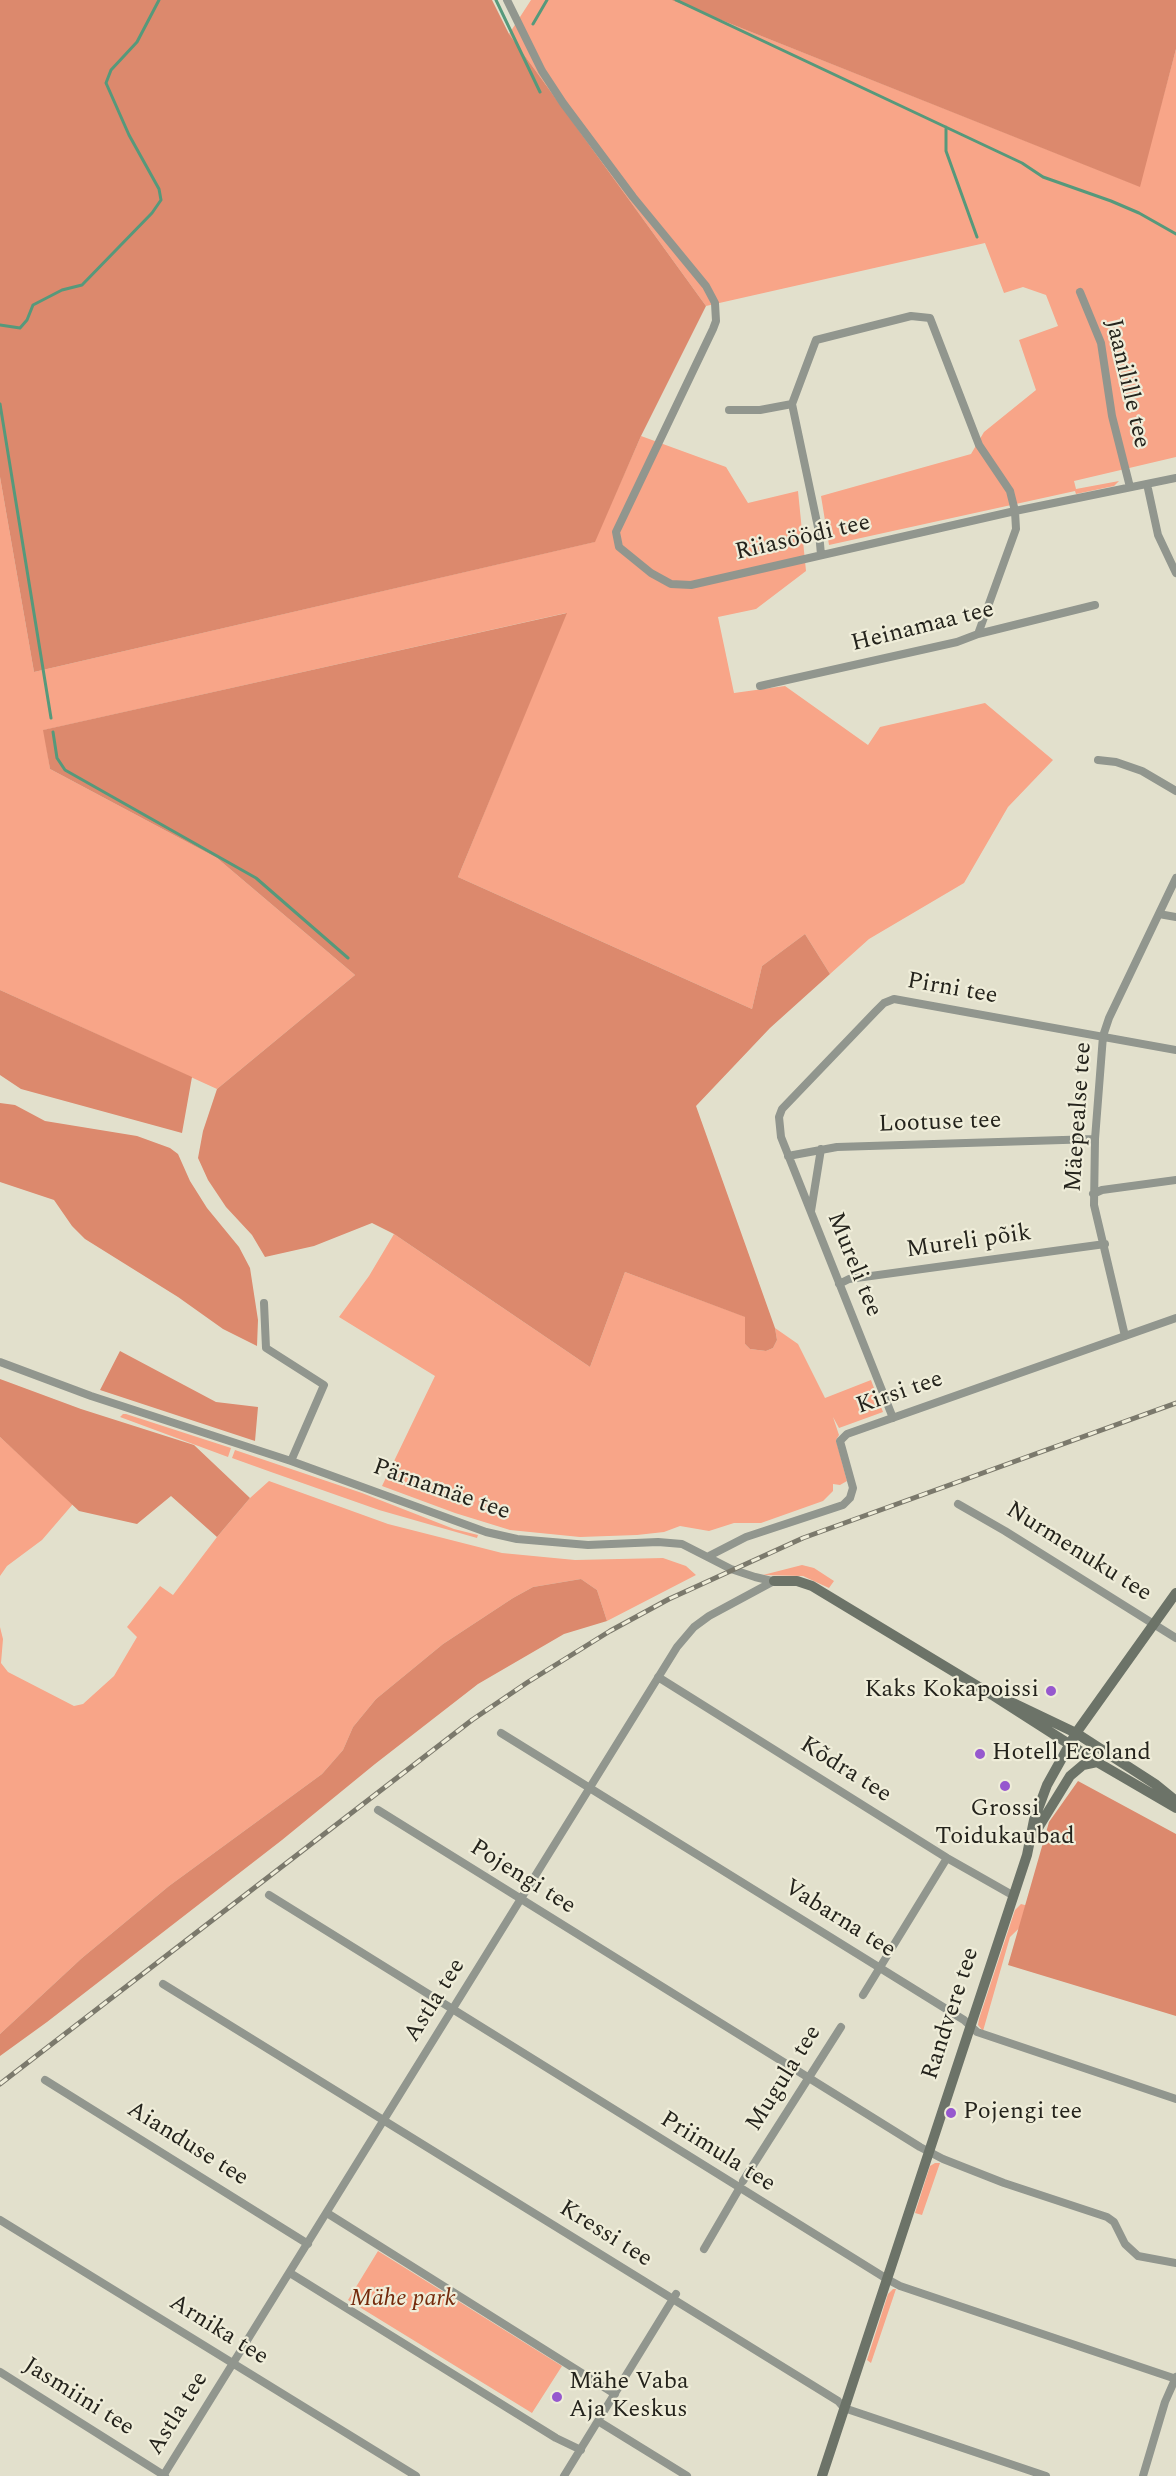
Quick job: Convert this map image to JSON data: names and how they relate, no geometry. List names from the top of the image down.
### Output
{
  "streets": {
    "main road": ["Pärnamäe tee", "Randvere tee"],
    "street": [
      "Jaanilille tee",
      "Riiasöödi tee",
      "Heinamaa tee",
      "Pirni tee",
      "Mäepealse tee",
      "Lootuse tee",
      "Mureli põik",
      "Mureli tee",
      "Kirsi tee",
      "Nurmenuku tee",
      "Kõdra tee",
      "Pojengi tee",
      "Vabarna tee",
      "Astla tee",
      "Mugula tee",
      "Aianduse tee",
      "Priimula tee",
      "Kressi tee",
      "Arnika tee",
      "Jasmiini tee"
    ]
  },
  "crossings": [
    ["Jaanilille tee", "Riiasöödi tee"],
    ["Pirni tee", "Mäepealse tee"],
    ["Pirni tee", "Mureli tee"],
    ["Mäepealse tee", "Lootuse tee"],
    ["Mäepealse tee", "Mureli põik"],
    ["Mäepealse tee", "Kirsi tee"],
    ["Lootuse tee", "Mureli tee"],
    ["Mureli põik", "Mureli tee"],
    ["Mureli tee", "Kirsi tee"],
    ["Kirsi tee", "Pärnamäe tee"],
    ["Pärnamäe tee", "Astla tee"],
    ["Pärnamäe tee", "Randvere tee"],
    ["Nurmenuku tee", "Randvere tee"],
    ["Kõdra tee", "Astla tee"],
    ["Kõdra tee", "Randvere tee"],
    ["Pojengi tee", "Astla tee"],
    ["Pojengi tee", "Randvere tee"],
    ["Pojengi tee", "Mugula tee"],
    ["Vabarna tee", "Astla tee"],
    ["Vabarna tee", "Randvere tee"],
    ["Astla tee", "Aianduse tee"],
    ["Astla tee", "Priimula tee"],
    ["Astla tee", "Kressi tee"],
    ["Astla tee", "Arnika tee"],
    ["Astla tee", "Jasmiini tee"],
    ["Randvere tee", "Priimula tee"],
    ["Randvere tee", "Kressi tee"]
  ],
  "parks": ["Mähe park"],
  "places": [
    "Kaks Kokapoissi",
    "Hotell Ecoland",
    "Grossi Toidukaubad",
    "Pojengi tee",
    "Mähe Vaba Aja Keskus"
  ]
}
